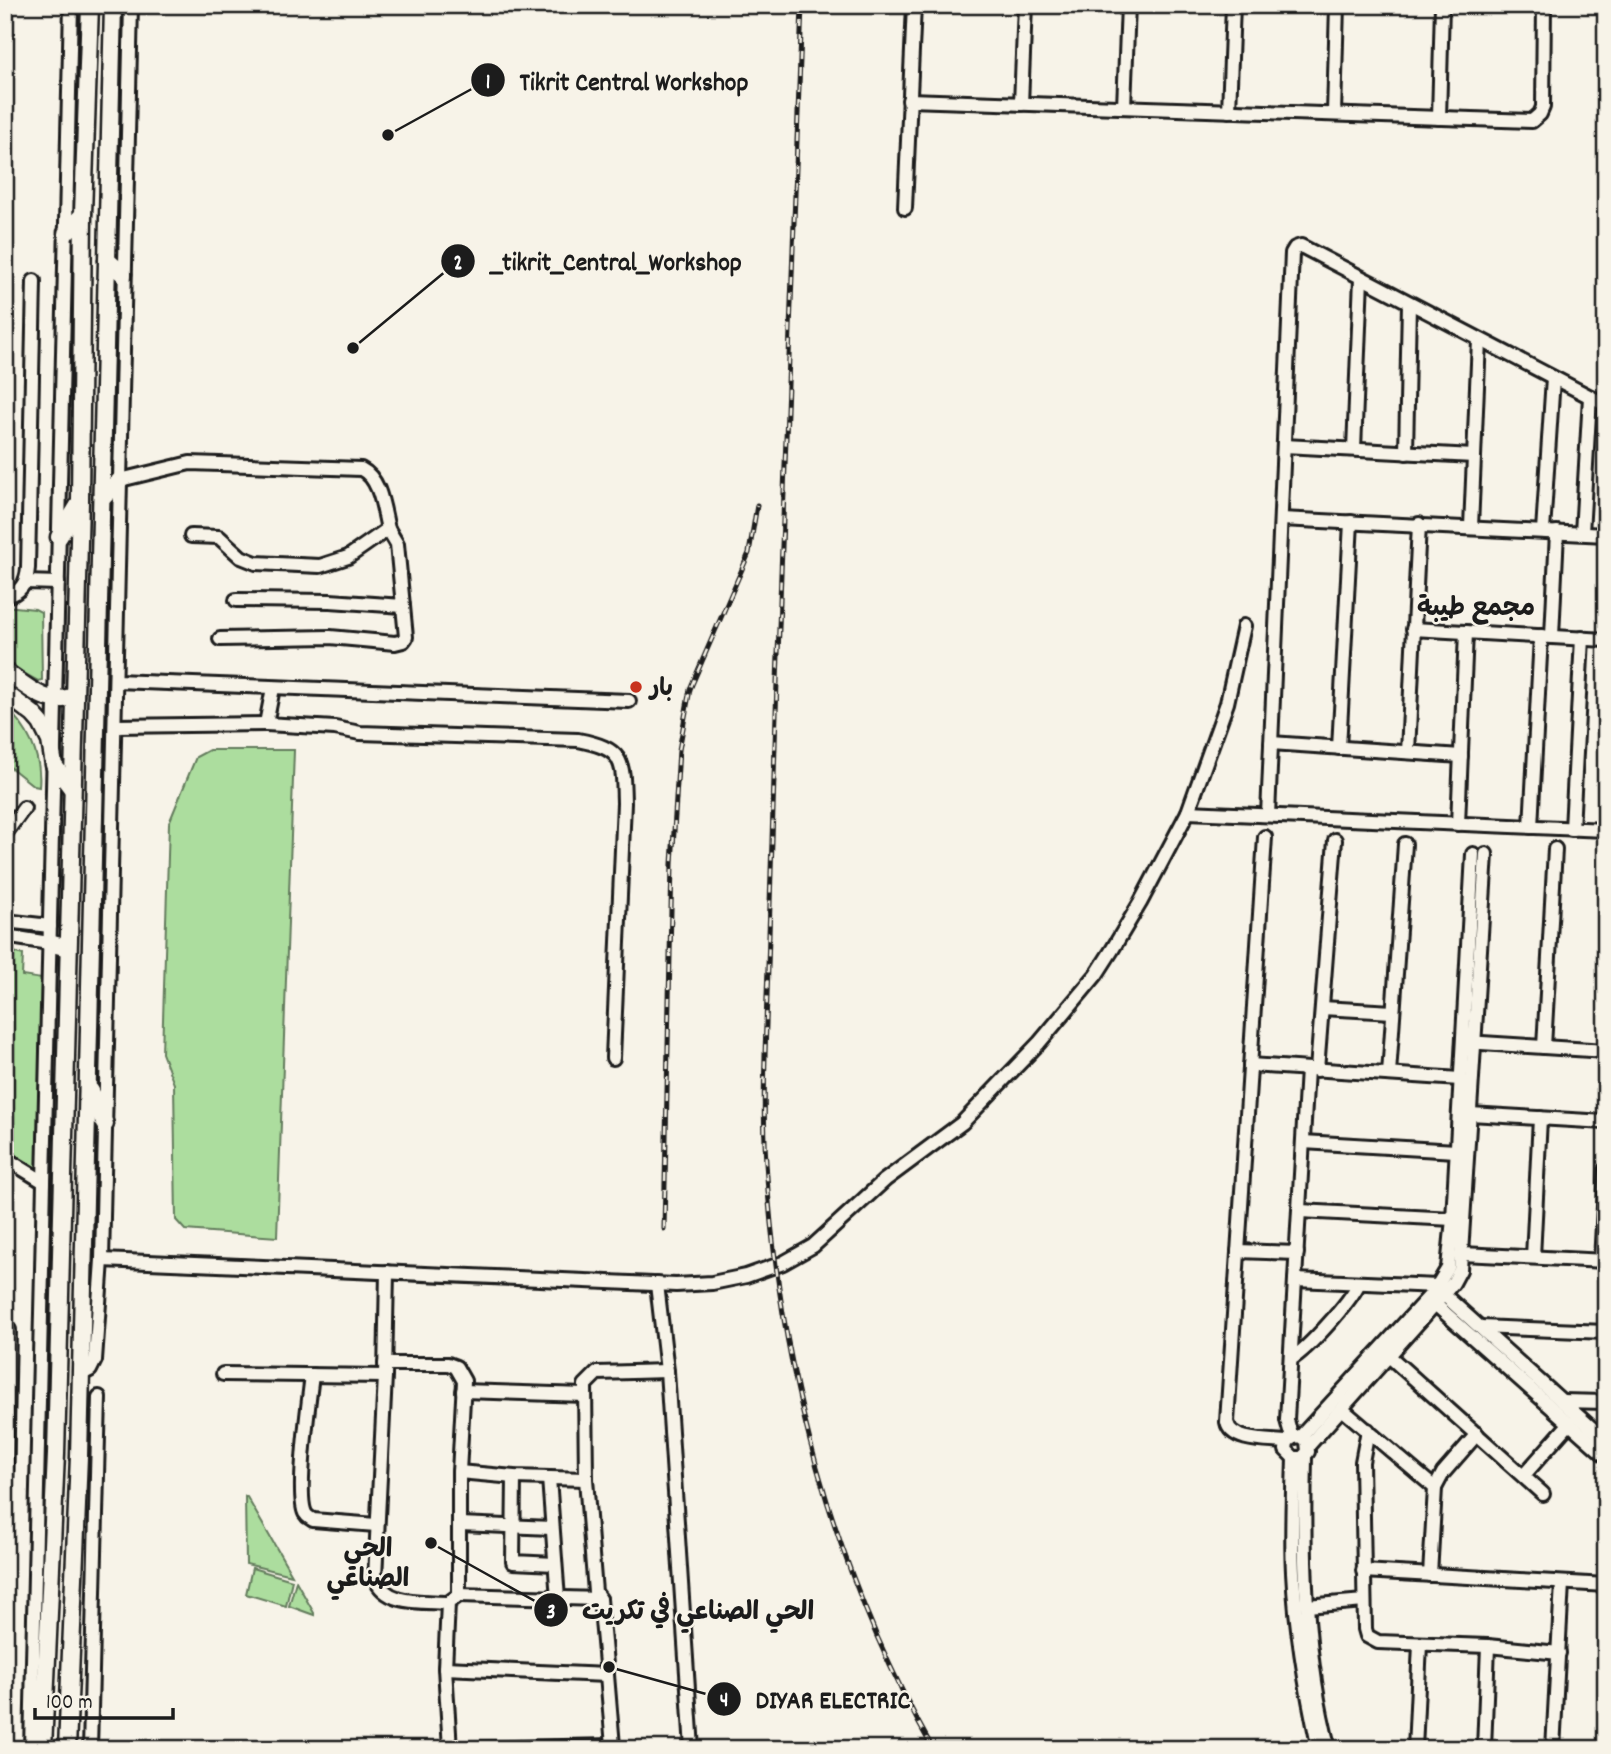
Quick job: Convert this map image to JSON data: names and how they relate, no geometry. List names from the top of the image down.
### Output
{
  "districts": ["مجمع طيبة", "الحي الصناعي"],
  "places": [
    "Tikrit Central Workshop",
    "_tikrit_Central_Workshop",
    "بار",
    "الحي الصناعي في تكريت",
    "DIYAR ELECTRIC"
  ],
  "scale_bar": "100 m"
}
